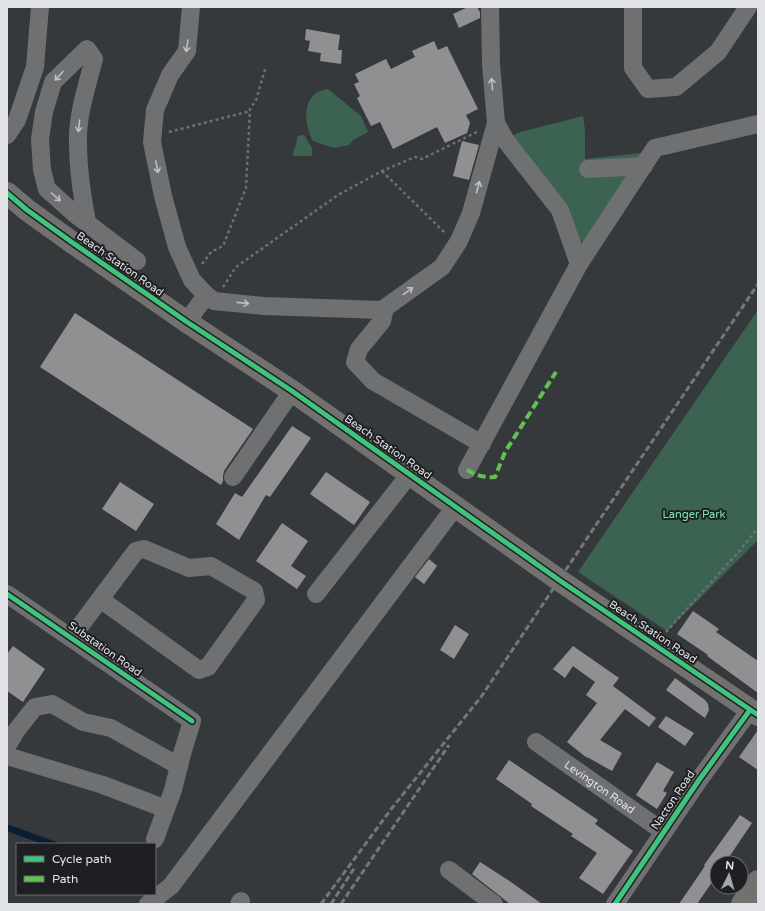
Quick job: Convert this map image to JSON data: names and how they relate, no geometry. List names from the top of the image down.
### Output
{
  "streets": {
    "main road": ["Beach Station Road"],
    "street": ["Substation Road", "Levington Road", "Nacton Road"]
  },
  "crossings": [
    ["Beach Station Road", "Nacton Road"],
    ["Levington Road", "Nacton Road"]
  ],
  "parks": ["Langer Park"],
  "legend": ["Cycle path", "Path"],
  "north": "top"
}
